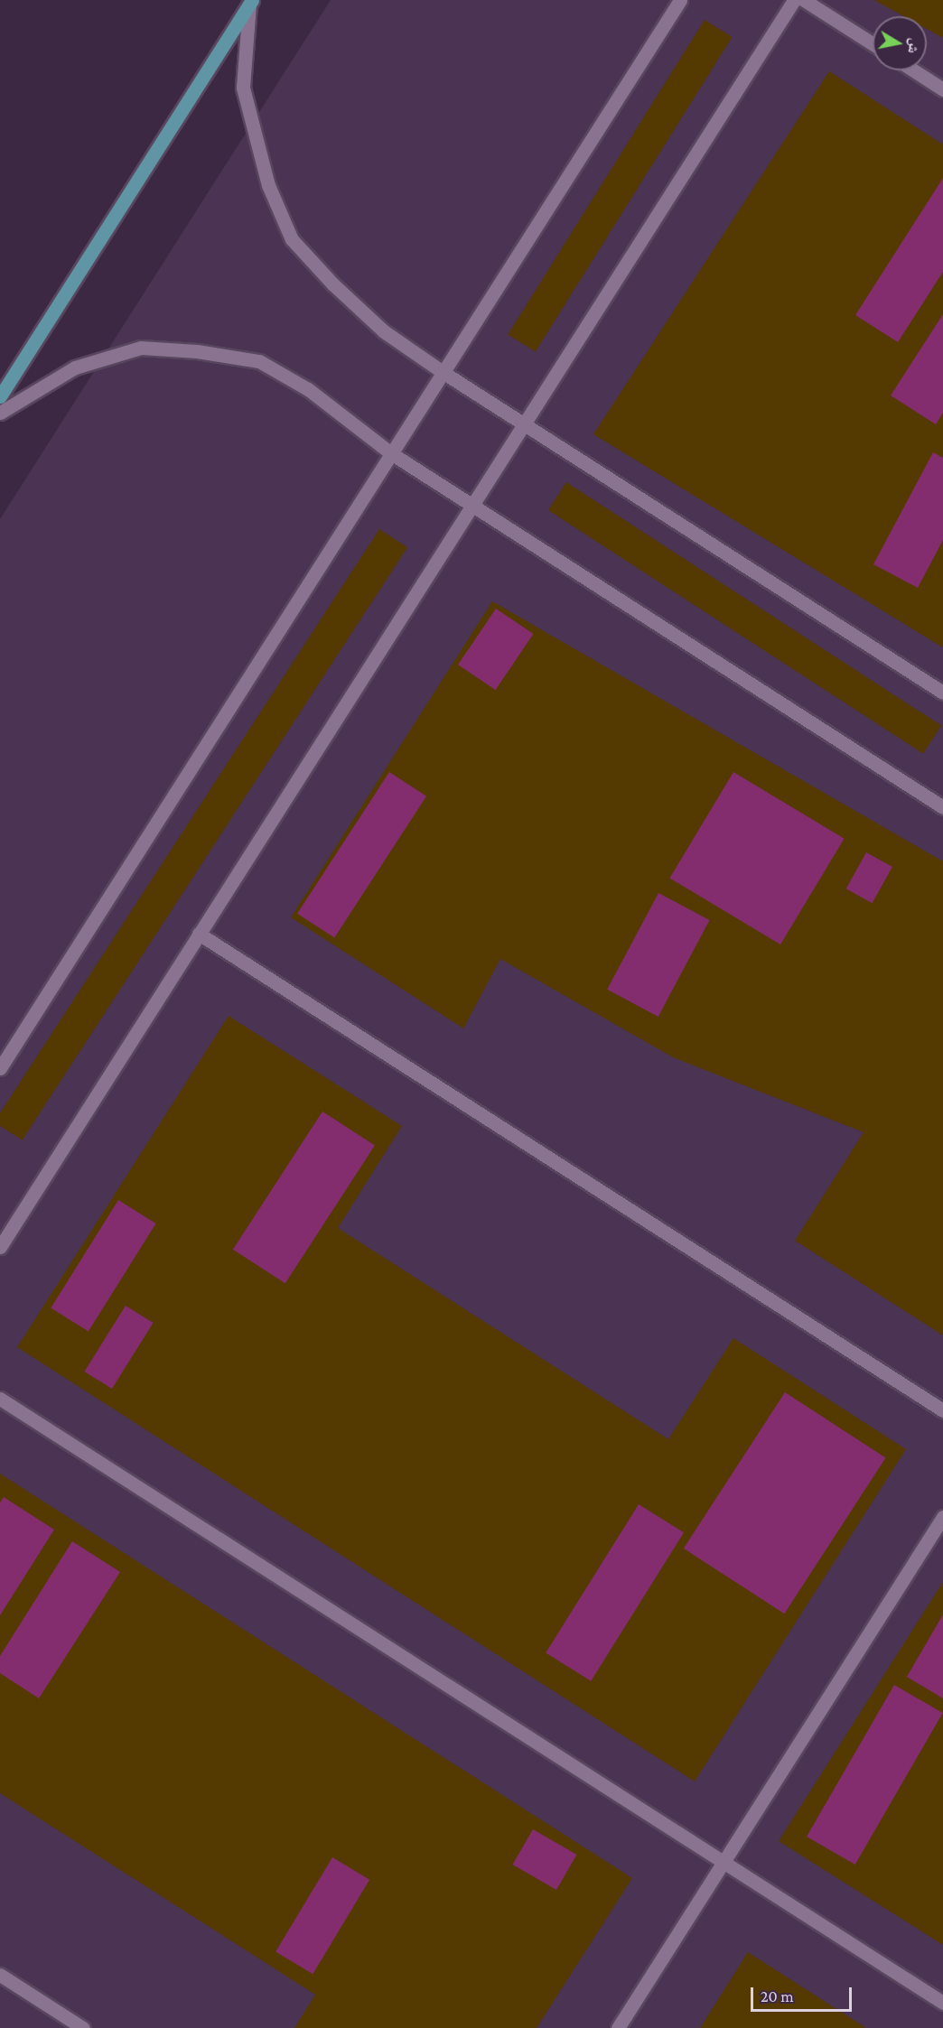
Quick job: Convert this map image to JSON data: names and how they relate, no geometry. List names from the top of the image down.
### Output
{
  "scale_bar": "20 m",
  "north": "right"
}
